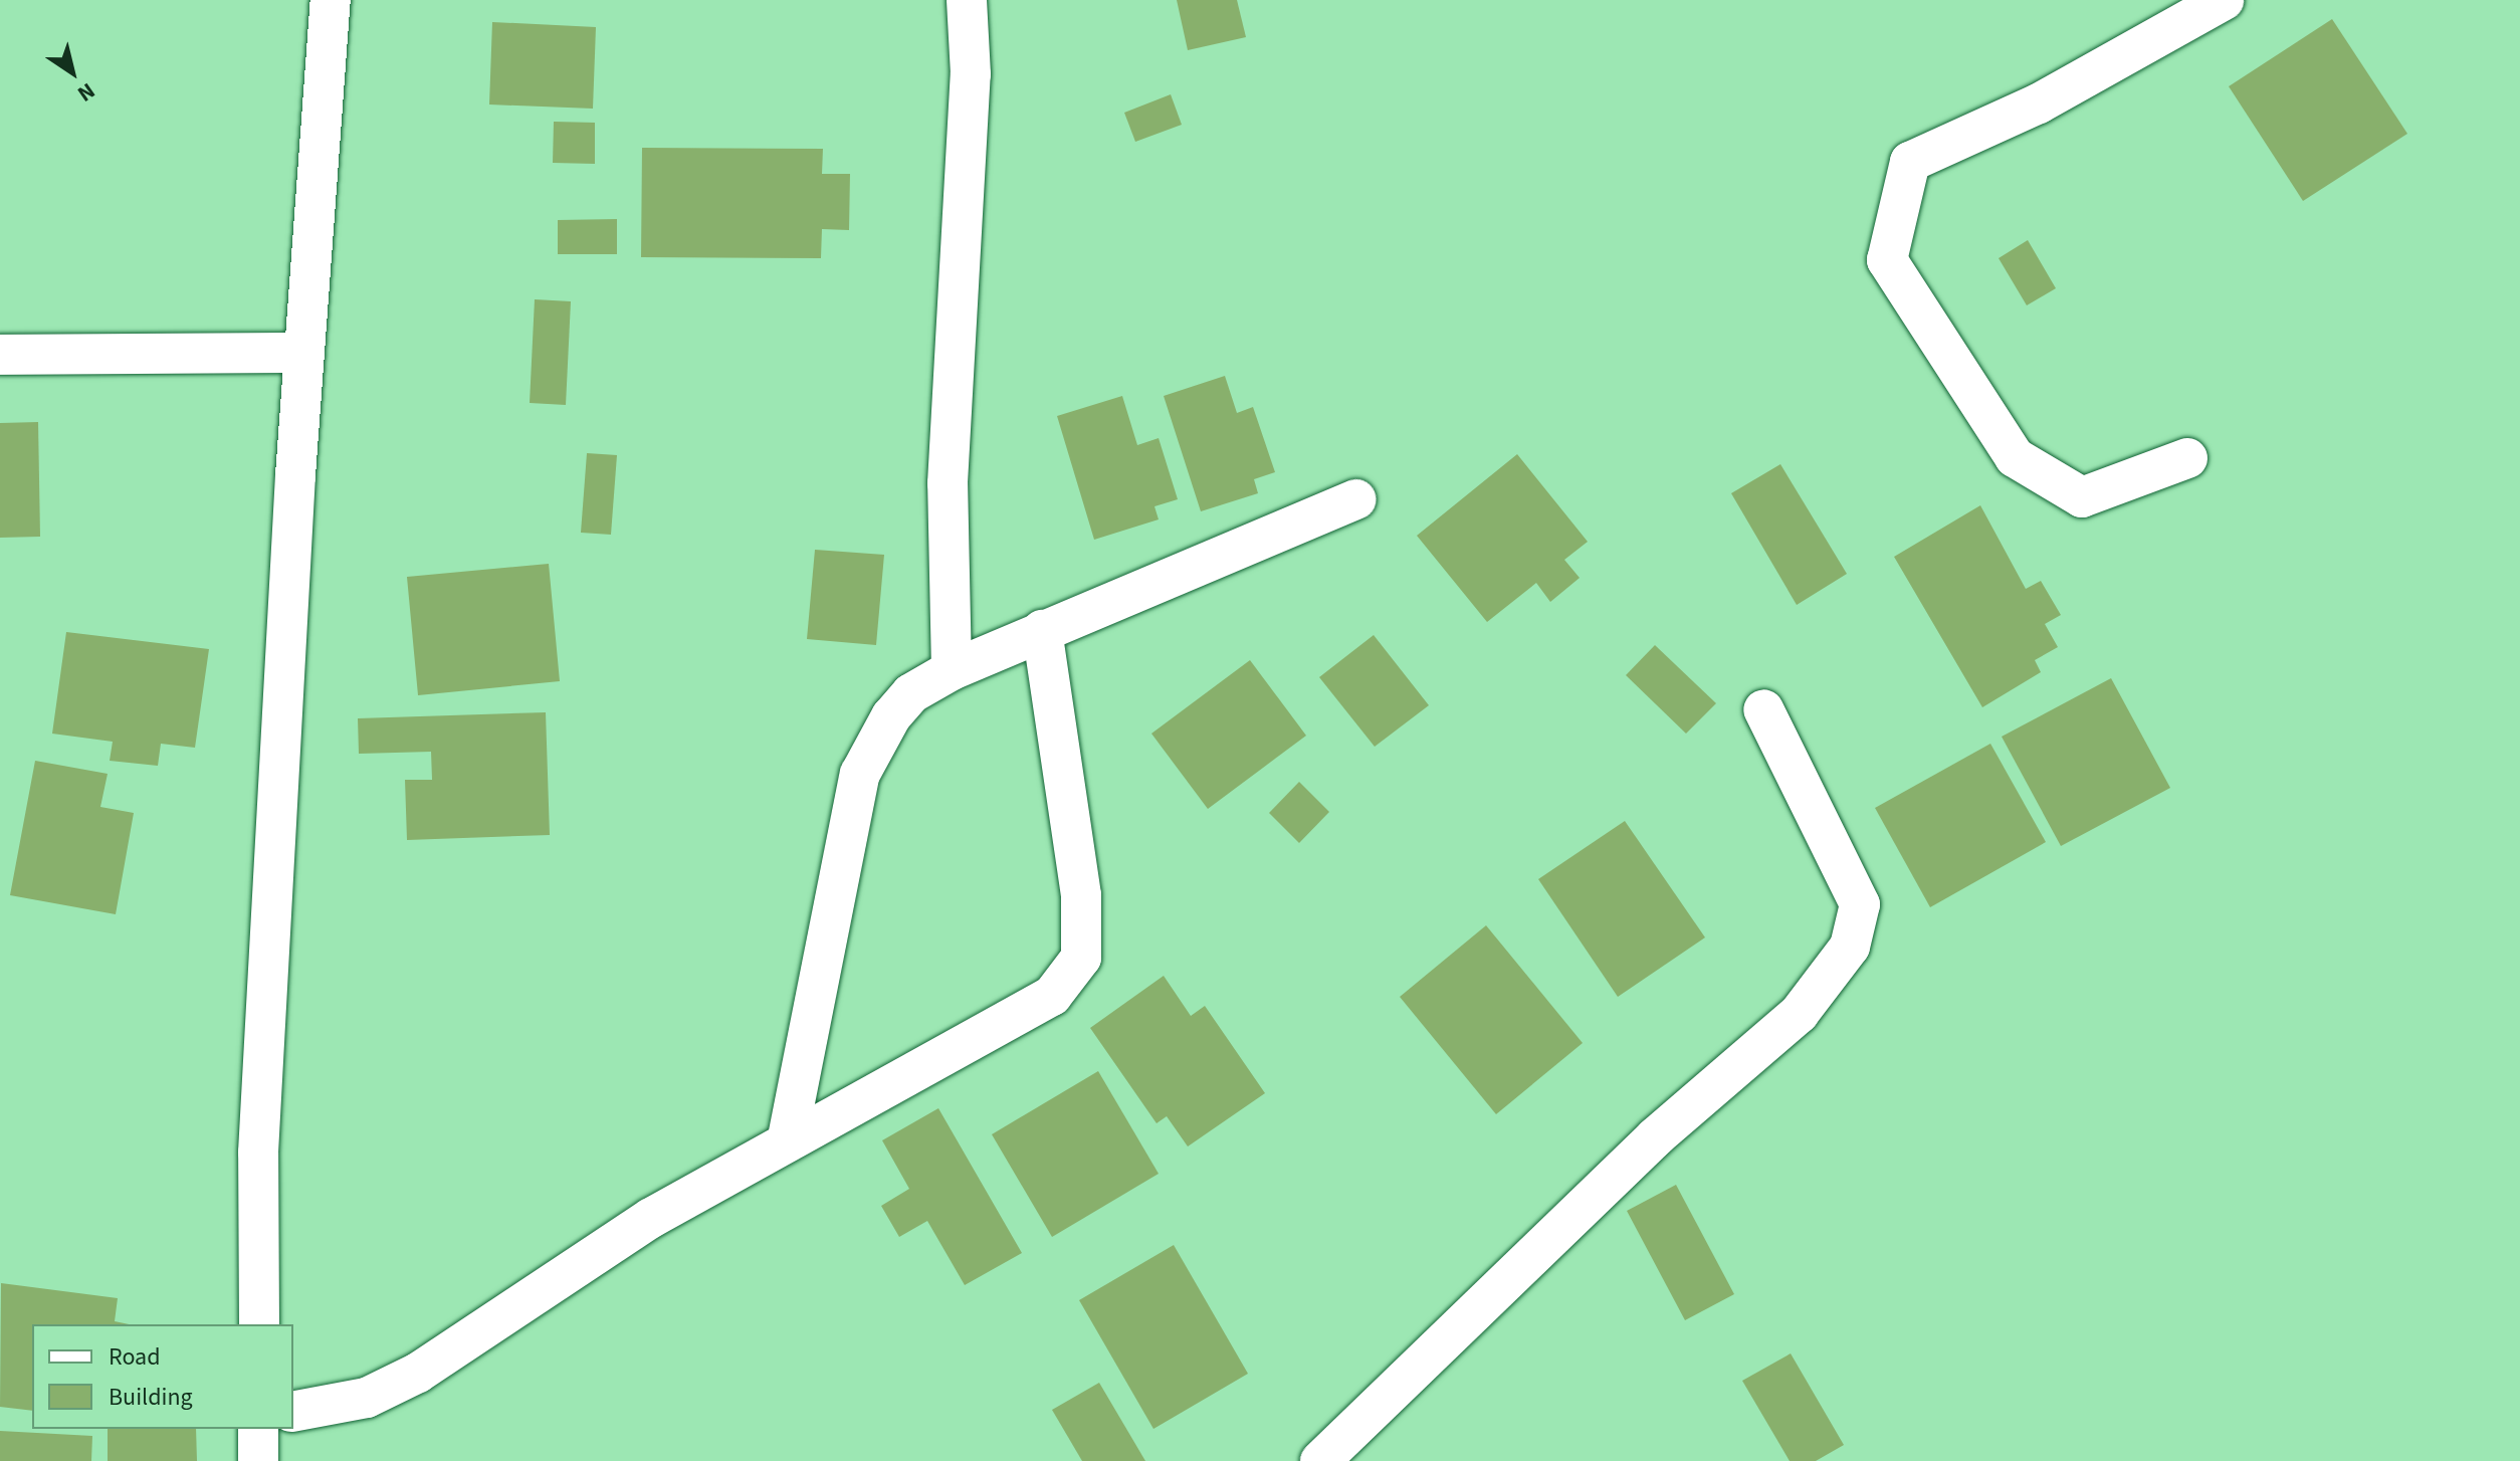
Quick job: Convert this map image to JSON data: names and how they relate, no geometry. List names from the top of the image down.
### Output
{
  "legend": ["Road", "Building"],
  "north": "bottom right"
}
